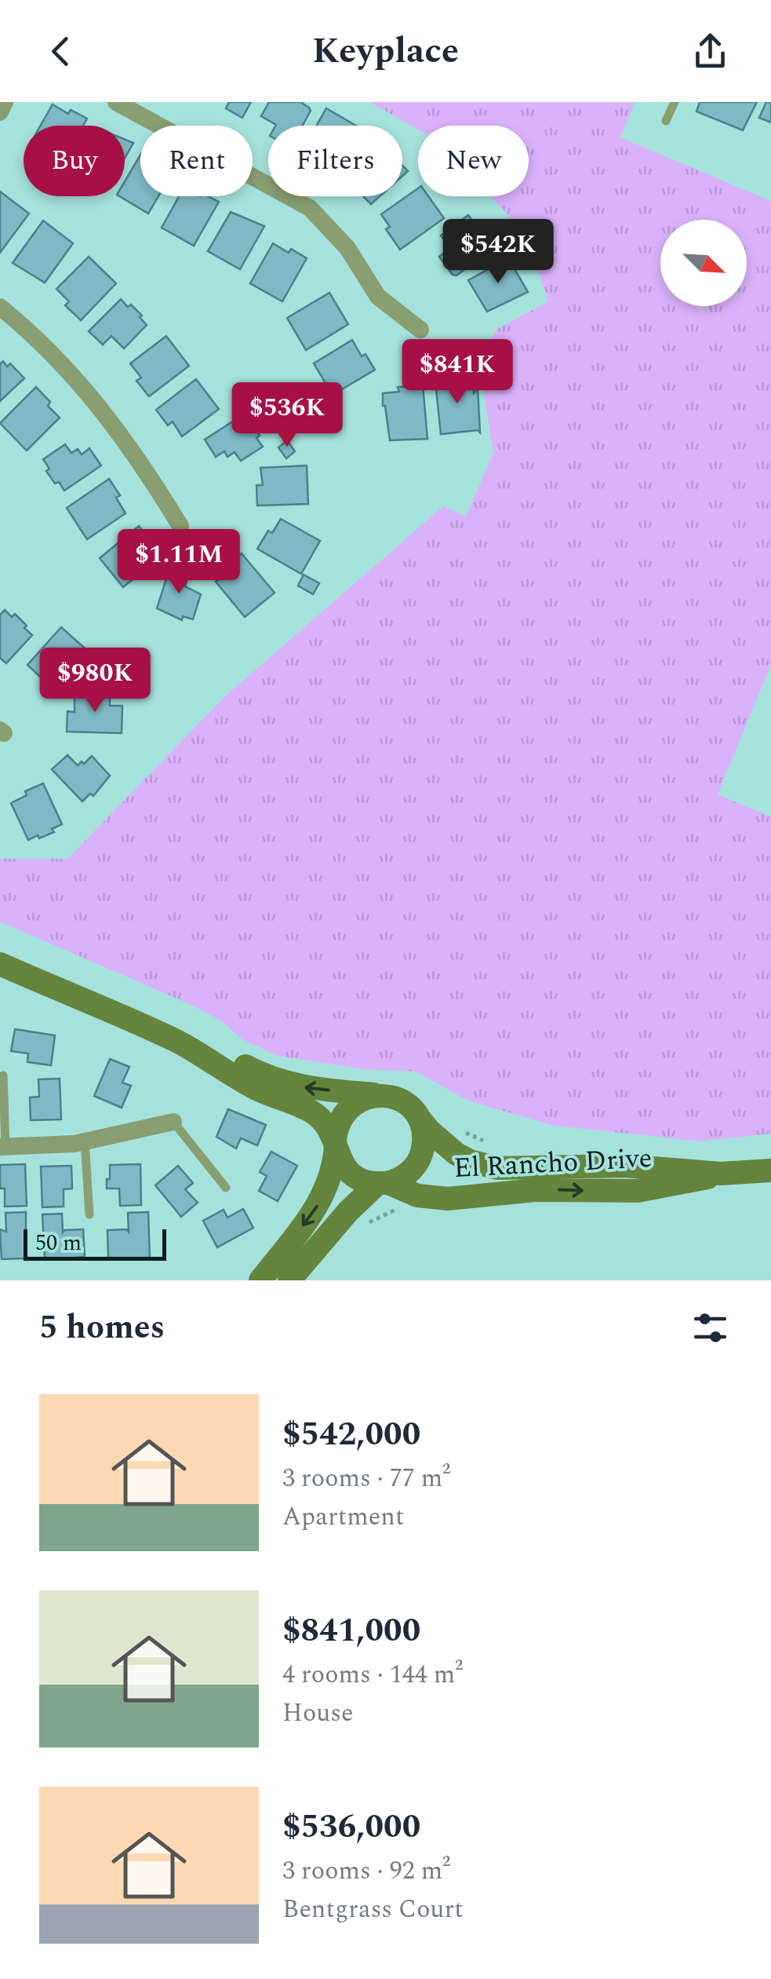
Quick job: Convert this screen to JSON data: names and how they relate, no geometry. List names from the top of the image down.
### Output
{
  "streets": {
    "main road": ["El Rancho Drive"]
  },
  "scale_bar": "50 m",
  "north": "bottom right",
  "page": {
    "header": "Keyplace",
    "chip": [
      "Buy",
      "Rent",
      "Filters",
      "New"
    ],
    "price": [
      "$542K",
      "$841K",
      "$536K",
      "$1.11M",
      "$980K"
    ],
    "scale": "50 m",
    "heading": "5 homes",
    "list": [
      {
        "name": "$542,000",
        "note": "3 rooms · 77 m² · Apartment"
      },
      {
        "name": "$841,000",
        "note": "4 rooms · 144 m² · House"
      },
      {
        "name": "$536,000",
        "note": "3 rooms · 92 m² · Bentgrass Court"
      }
    ]
  }
}
